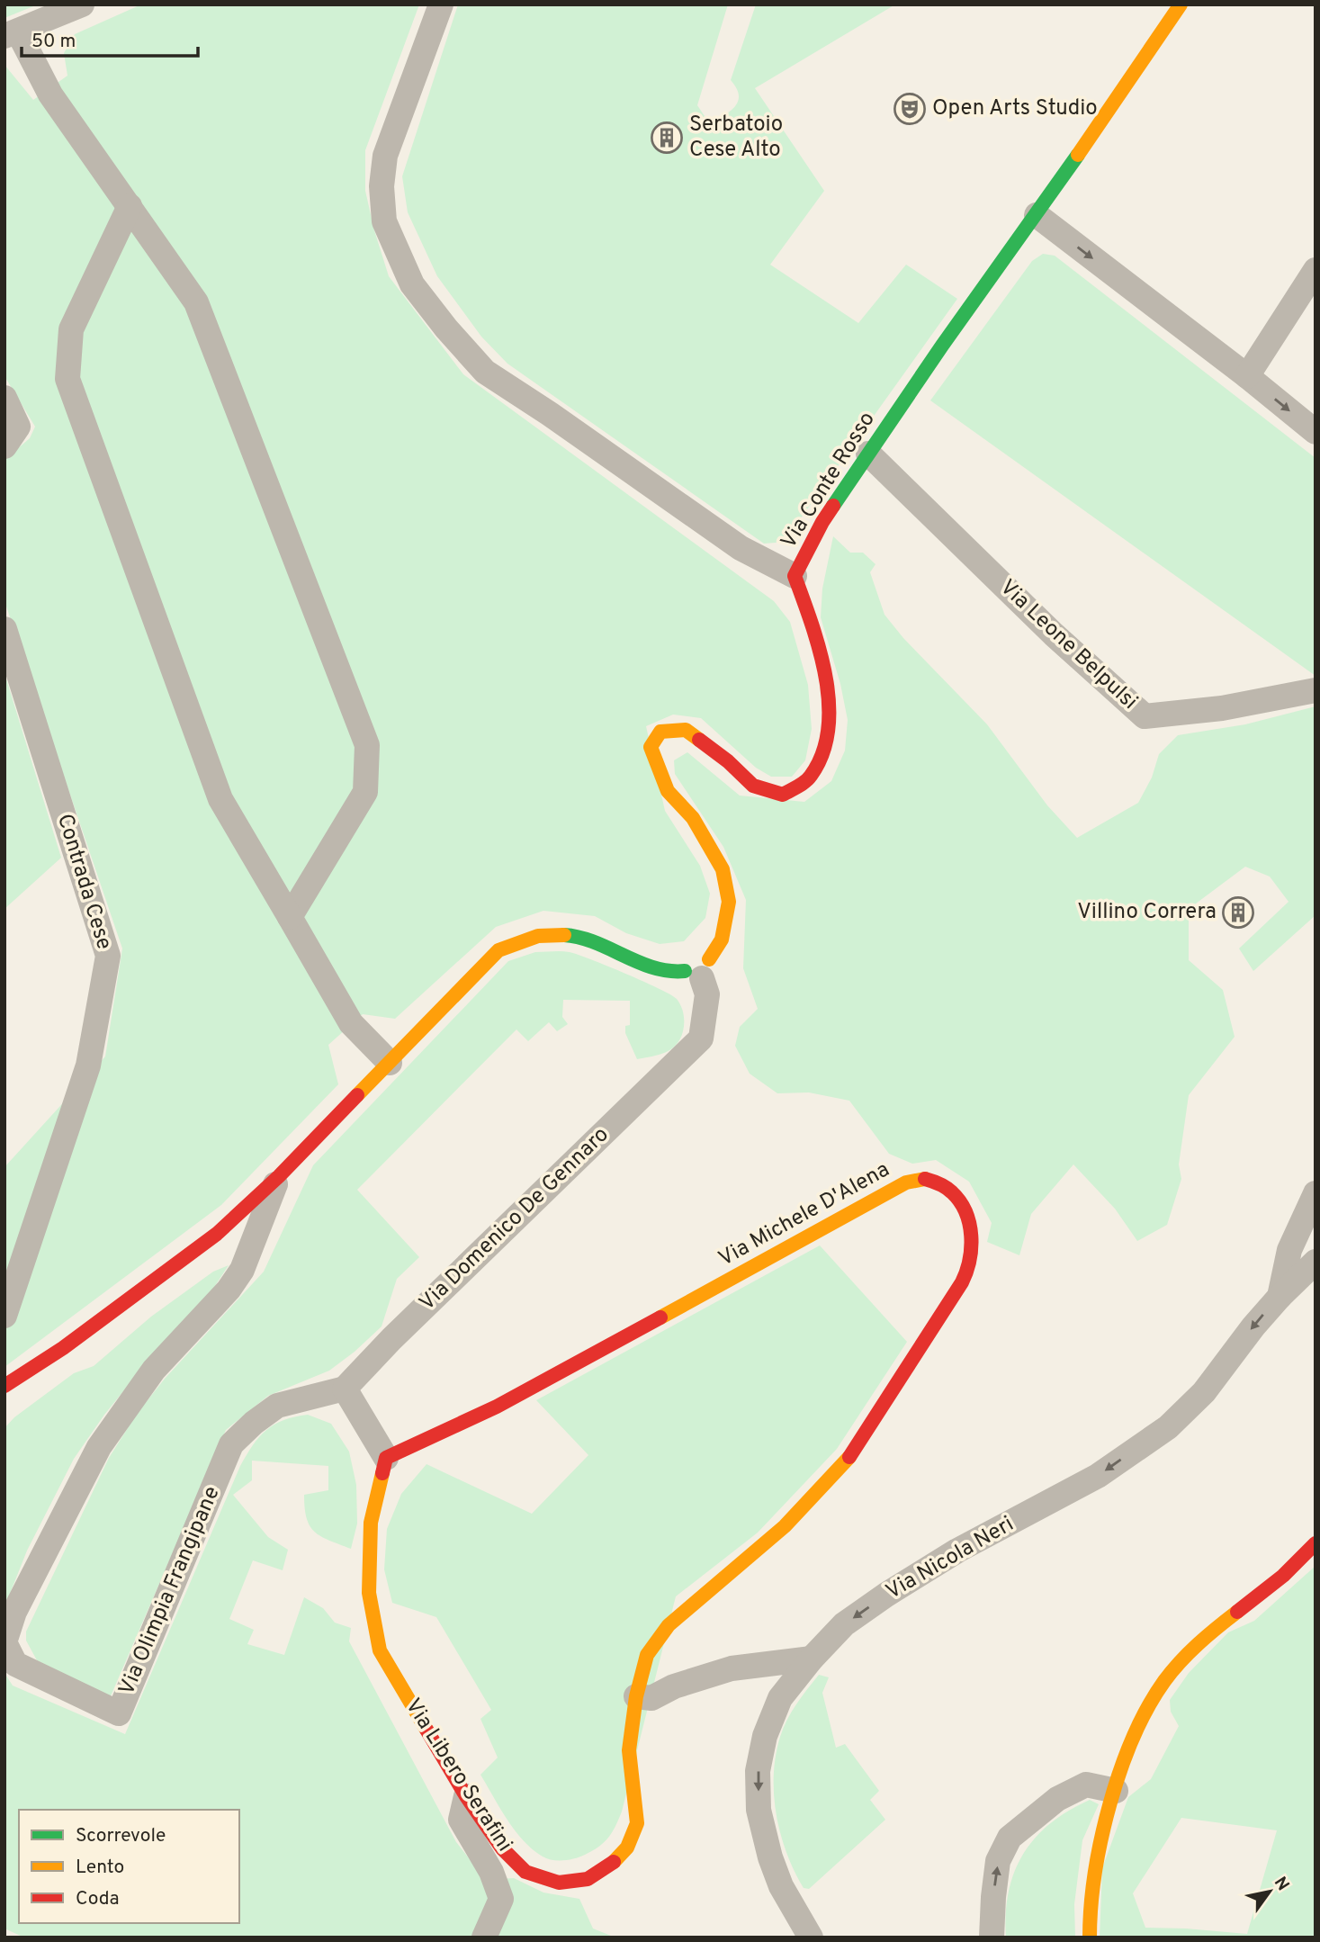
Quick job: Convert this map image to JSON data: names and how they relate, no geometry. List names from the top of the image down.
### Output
{
  "streets": {
    "street": [
      "Via Conte Rosso",
      "Via Leone Belpulsi",
      "Contrada Cese",
      "Via Michele D'Alena",
      "Via Domenico De Gennaro",
      "Via Nicola Neri",
      "Via Olimpia Frangipane",
      "Via Libero Serafini"
    ]
  },
  "crossings": [
    ["Via Conte Rosso", "Via Leone Belpulsi"],
    ["Via Conte Rosso", "Via Domenico De Gennaro"],
    ["Via Michele D'Alena", "Via Libero Serafini"],
    ["Via Domenico De Gennaro", "Via Olimpia Frangipane"]
  ],
  "one_way": ["Via Nicola Neri"],
  "places": {
    "theatre": ["Open Arts Studio"],
    "building": ["Serbatoio Cese Alto", "Villino Correra"]
  },
  "legend": ["Scorrevole", "Lento", "Coda"],
  "scale_bar": "50 m",
  "north": "top right"
}
